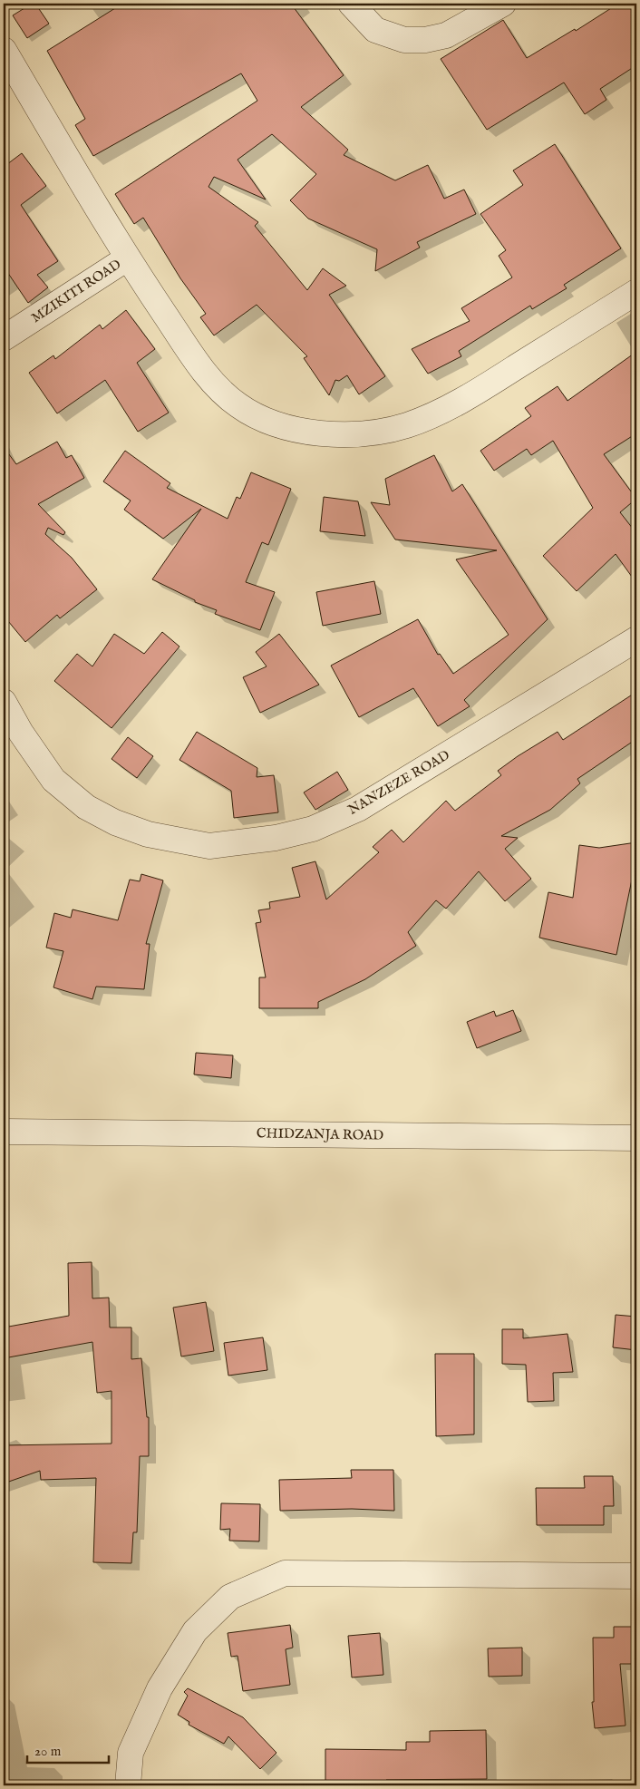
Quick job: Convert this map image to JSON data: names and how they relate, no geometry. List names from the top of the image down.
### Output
{
  "streets": {
    "street": ["MZIKITI ROAD", "NANZEZE ROAD", "CHIDZANJA ROAD"]
  },
  "scale_bar": "20 m"
}
